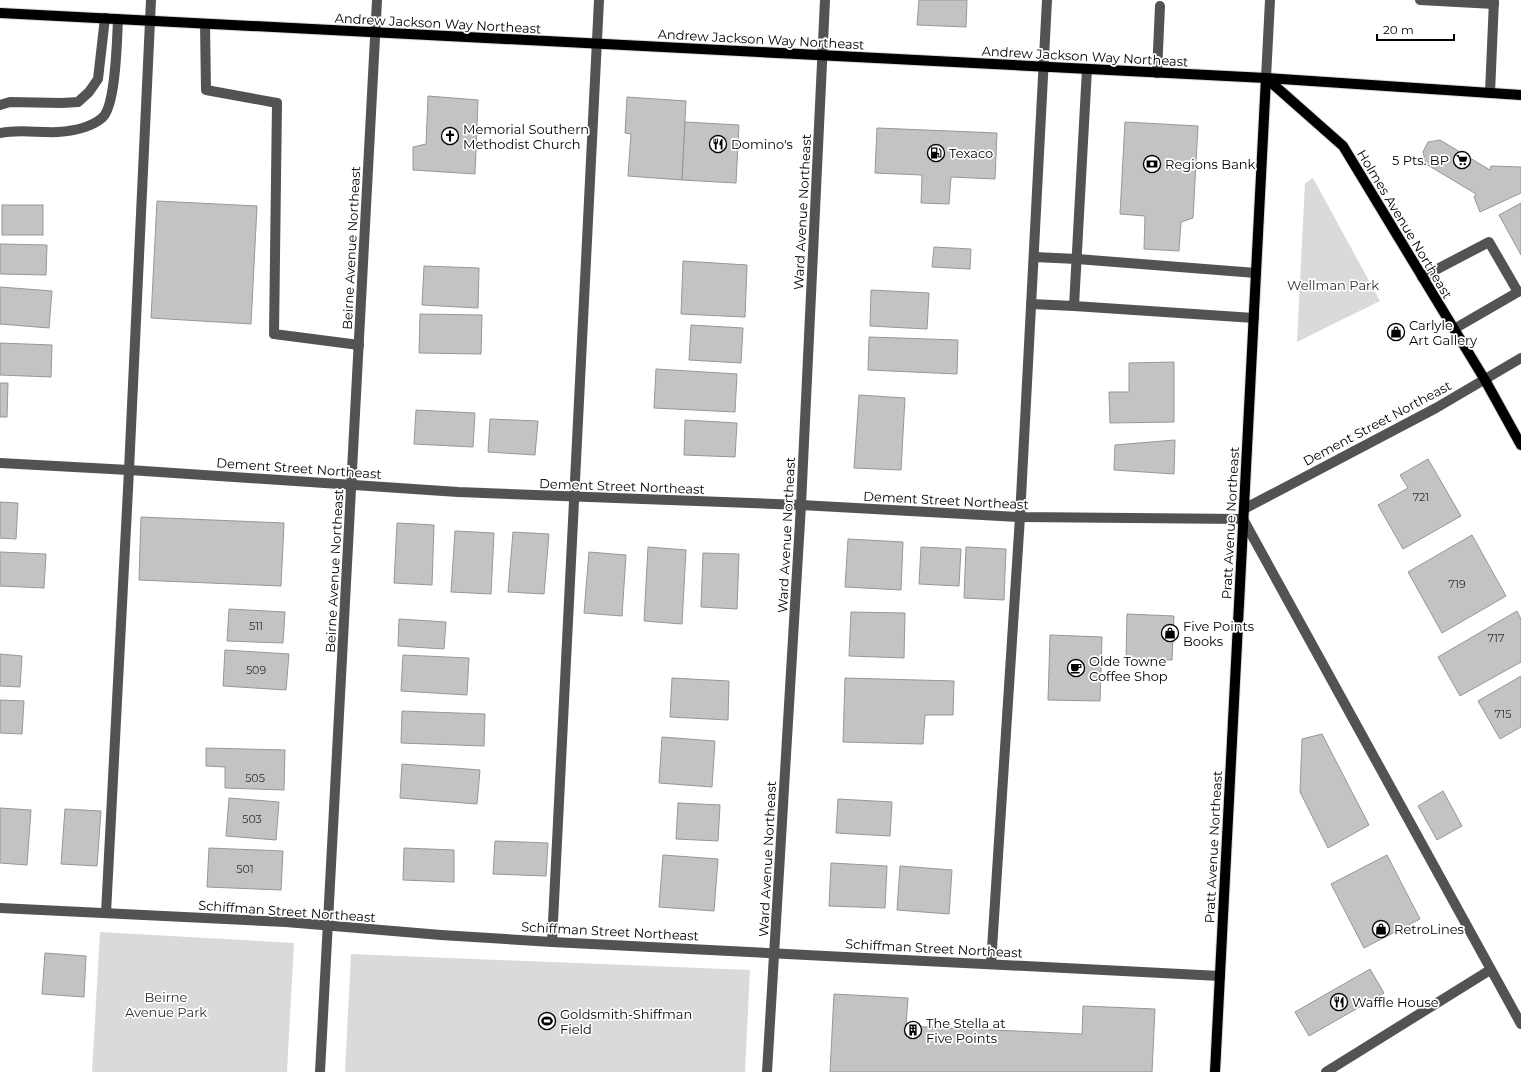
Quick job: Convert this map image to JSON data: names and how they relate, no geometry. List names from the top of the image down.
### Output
{
  "streets": {
    "main road": ["Andrew Jackson Way Northeast", "Holmes Avenue Northeast", "Pratt Avenue Northeast"],
    "street": [
      "Ward Avenue Northeast",
      "Beirne Avenue Northeast",
      "Dement Street Northeast",
      "Schiffman Street Northeast"
    ]
  },
  "crossings": [
    ["Andrew Jackson Way Northeast", "Ward Avenue Northeast"],
    ["Andrew Jackson Way Northeast", "Holmes Avenue Northeast"],
    ["Andrew Jackson Way Northeast", "Beirne Avenue Northeast"],
    ["Andrew Jackson Way Northeast", "Pratt Avenue Northeast"],
    ["Ward Avenue Northeast", "Dement Street Northeast"],
    ["Ward Avenue Northeast", "Schiffman Street Northeast"],
    ["Holmes Avenue Northeast", "Dement Street Northeast"],
    ["Holmes Avenue Northeast", "Pratt Avenue Northeast"],
    ["Beirne Avenue Northeast", "Dement Street Northeast"],
    ["Beirne Avenue Northeast", "Schiffman Street Northeast"],
    ["Dement Street Northeast", "Pratt Avenue Northeast"],
    ["Pratt Avenue Northeast", "Schiffman Street Northeast"]
  ],
  "parks": ["Wellman Park", "Beirne Avenue Park"],
  "places": {
    "church": ["Memorial Southern Methodist Church"],
    "restaurant": ["Domino's", "Waffle House"],
    "fuel station": ["Texaco"],
    "supermarket": ["5 Pts. BP"],
    "bank": ["Regions Bank"],
    "shop": ["Carlyle Art Gallery", "Five Points Books", "RetroLines"],
    "cafe": ["Olde Towne Coffee Shop"],
    "sports": ["Goldsmith-Shiffman Field"],
    "building": ["The Stella at Five Points"]
  },
  "house_numbers": [
    "721",
    "719",
    "511",
    "717",
    "509",
    "715",
    "505",
    "503",
    "501"
  ],
  "scale_bar": "20 m"
}
